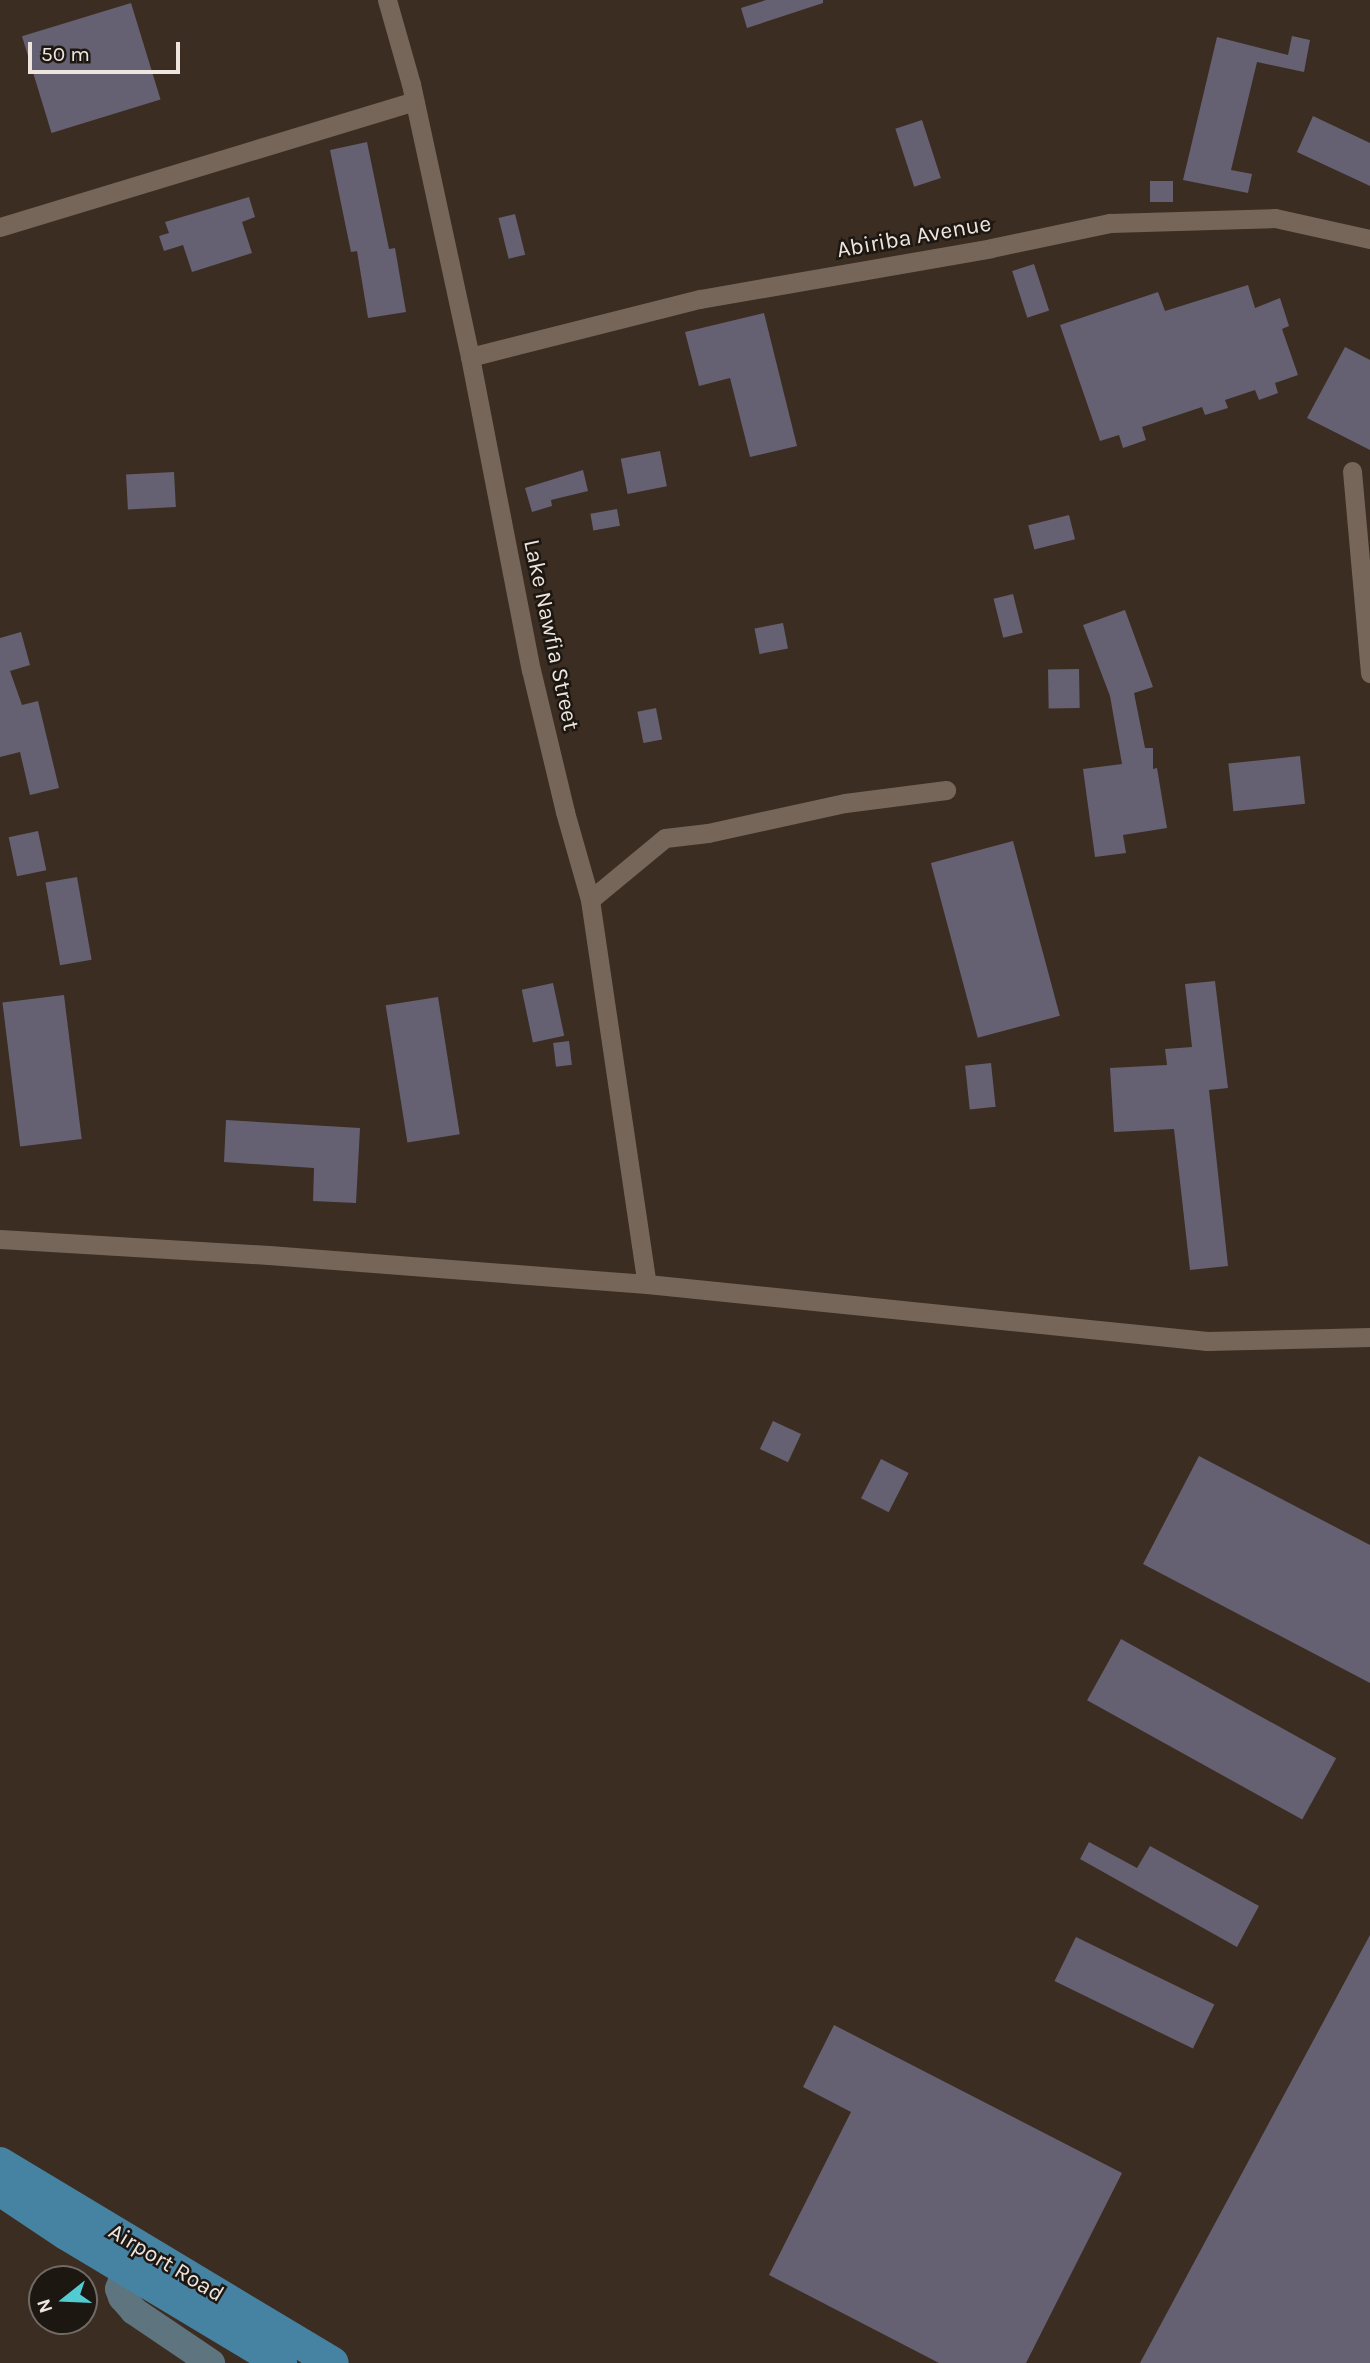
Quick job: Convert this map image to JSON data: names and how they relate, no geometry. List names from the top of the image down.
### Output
{
  "streets": {
    "main road": ["Airport Road"],
    "street": ["Abiriba Avenue", "Lake Nawfia Street"]
  },
  "crossings": [
    ["Abiriba Avenue", "Lake Nawfia Street"]
  ],
  "scale_bar": "50 m",
  "north": "left"
}
